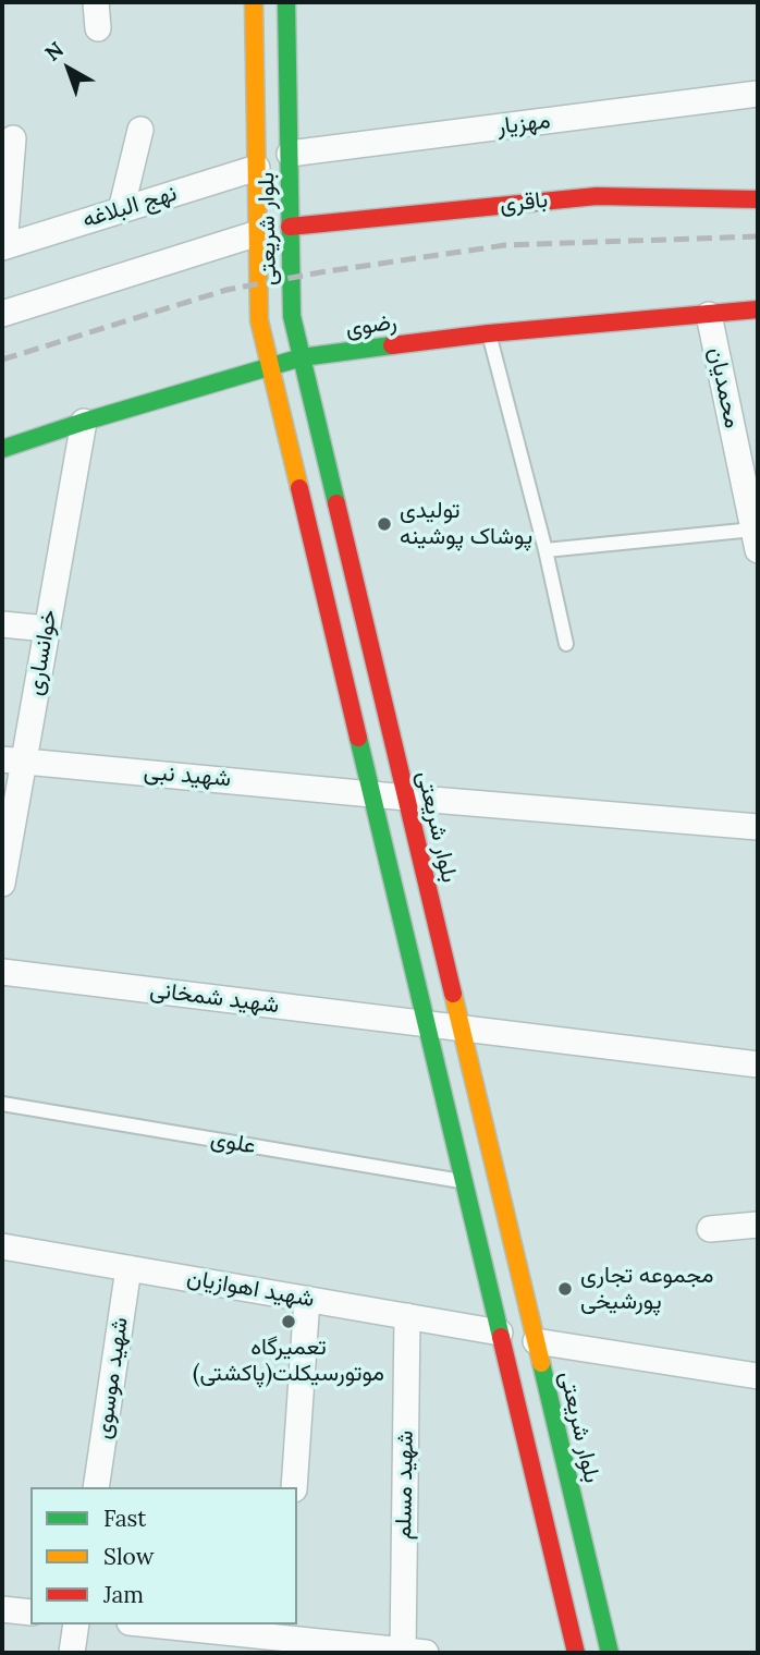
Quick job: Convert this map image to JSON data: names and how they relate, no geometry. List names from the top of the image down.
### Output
{
  "streets": {
    "main road": ["باقری", "بلوار شریعتی", "رضوی"],
    "street": [
      "مهزیار",
      "نهج البلاغه",
      "محمدیان",
      "خوانساری",
      "شهید نبی",
      "شهید شمخانی",
      "شهید اهوازیان",
      "شهید موسوی",
      "شهید مسلم"
    ],
    "lane": ["علوی"]
  },
  "crossings": [
    ["مهزیار", "بلوار شریعتی"],
    ["باقری", "بلوار شریعتی"],
    ["نهج البلاغه", "بلوار شریعتی"],
    ["بلوار شریعتی", "رضوی"],
    ["بلوار شریعتی", "شهید نبی"],
    ["بلوار شریعتی", "شهید شمخانی"],
    ["بلوار شریعتی", "علوی"],
    ["بلوار شریعتی", "شهید اهوازیان"],
    ["رضوی", "محمدیان"],
    ["رضوی", "خوانساری"],
    ["خوانساری", "شهید نبی"],
    ["شهید اهوازیان", "شهید موسوی"],
    ["شهید اهوازیان", "شهید مسلم"]
  ],
  "places": ["تولیدی پوشاک پوشینه", "مجموعه تجاری پورشیخی", "تعمیرگاه موتورسیکلت(پاکشتی)"],
  "legend": ["Fast", "Slow", "Jam"],
  "north": "top left"
}
